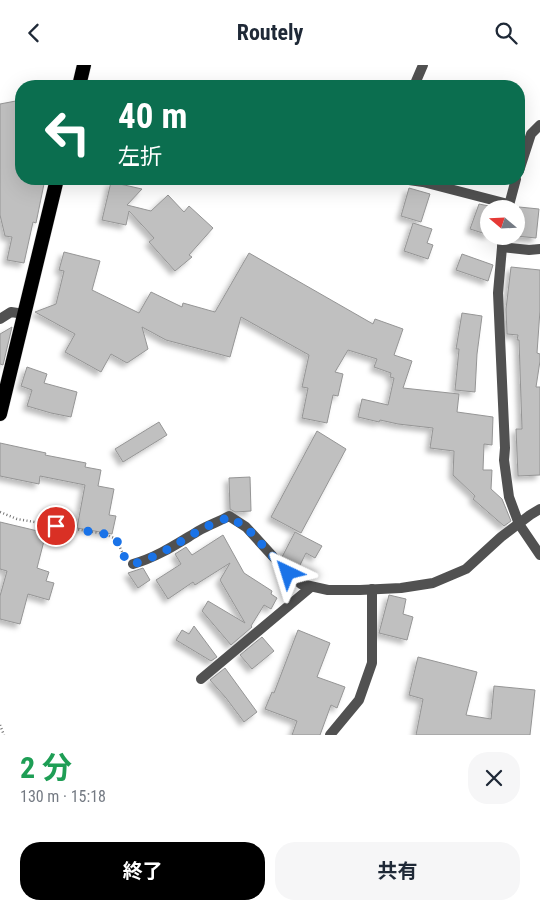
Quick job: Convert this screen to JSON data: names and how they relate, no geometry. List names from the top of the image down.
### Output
{
  "north": "left",
  "page": {
    "header": "Routely",
    "turn": ["40 m", "左折"],
    "heading": ["2 分", "130 m · 15:18"],
    "buttons": ["終了", "共有"]
  }
}
